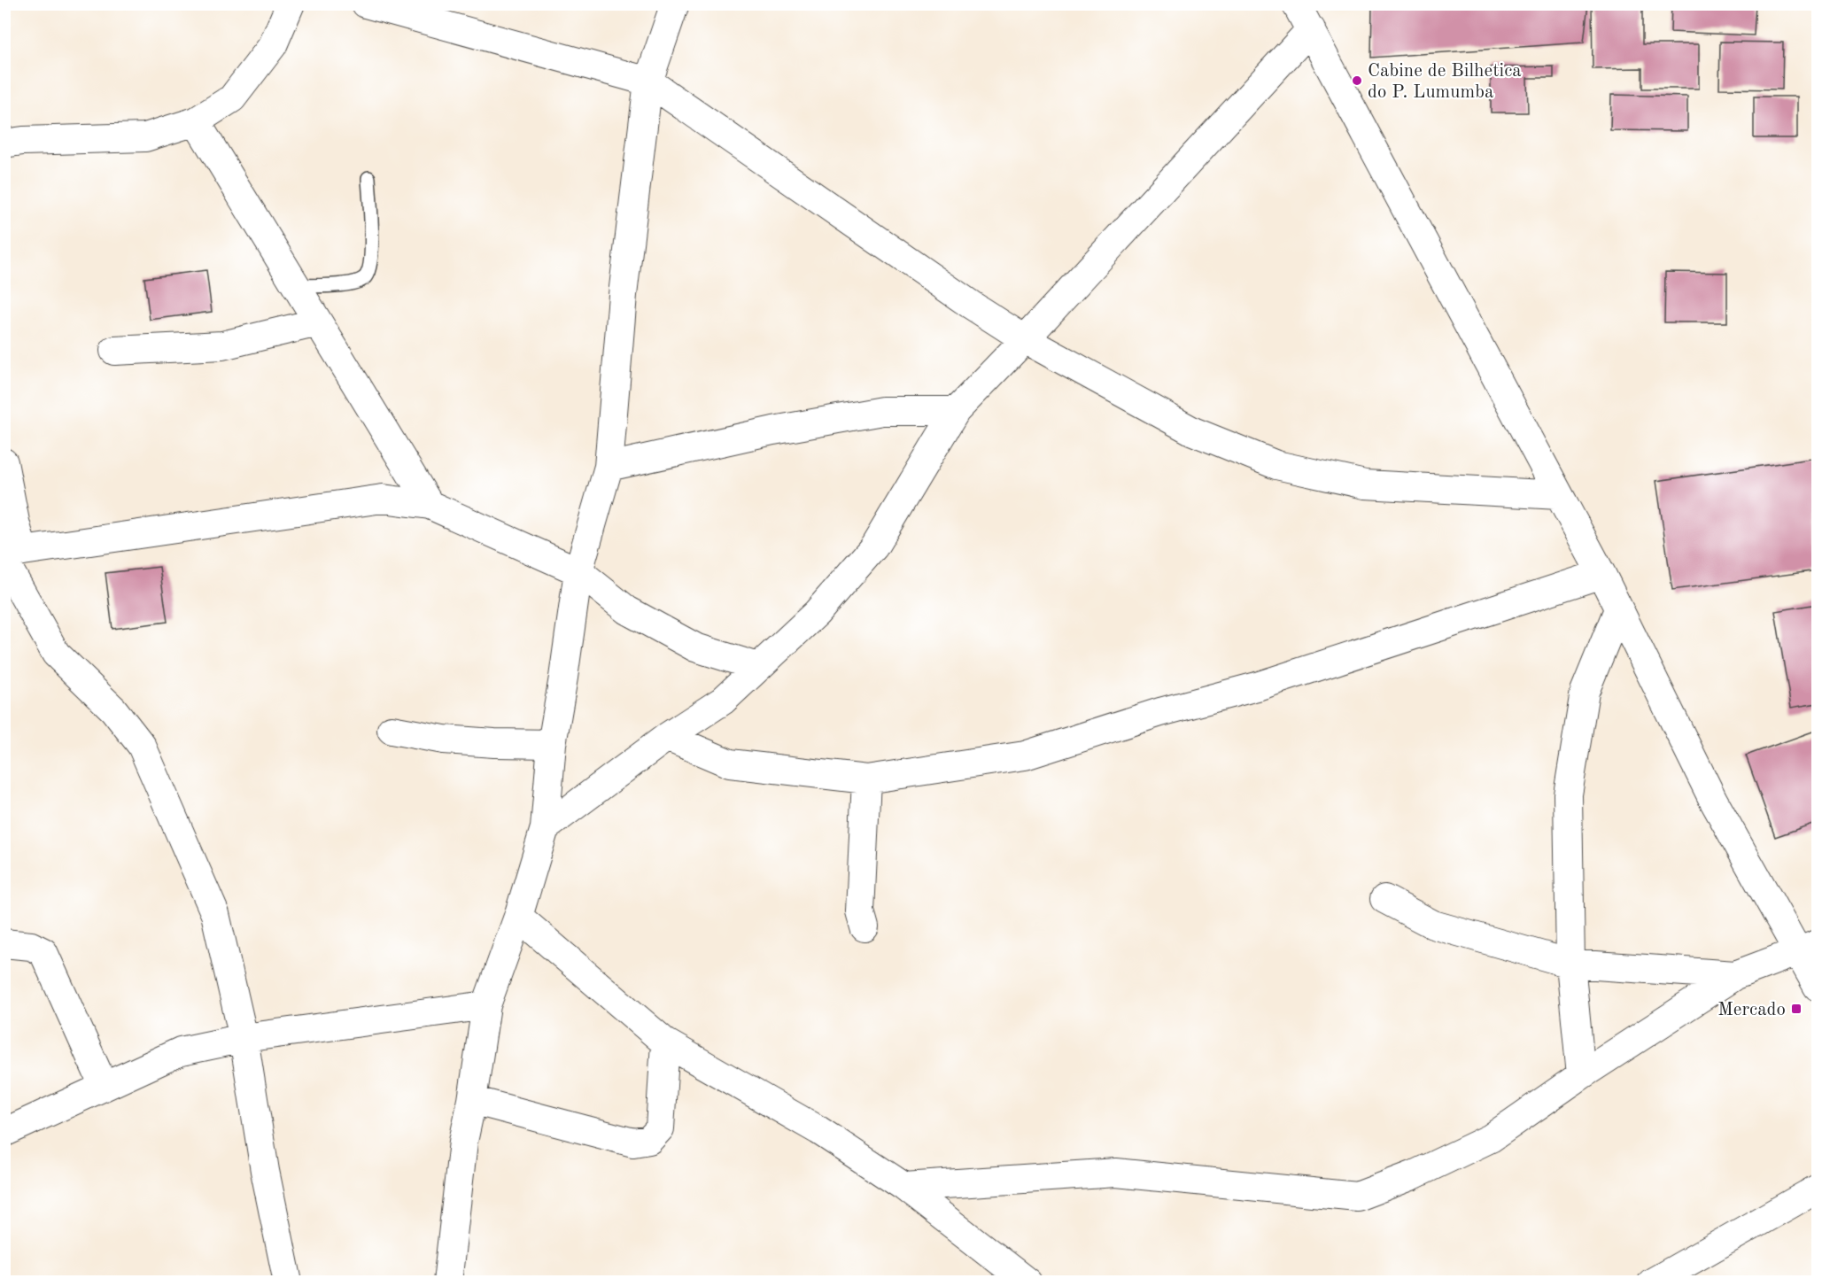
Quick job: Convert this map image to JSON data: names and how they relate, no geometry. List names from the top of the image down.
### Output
{
  "places": {
    "other": ["Cabine de Bilhetica do P. Lumumba"],
    "transit": ["Mercado"]
  }
}
